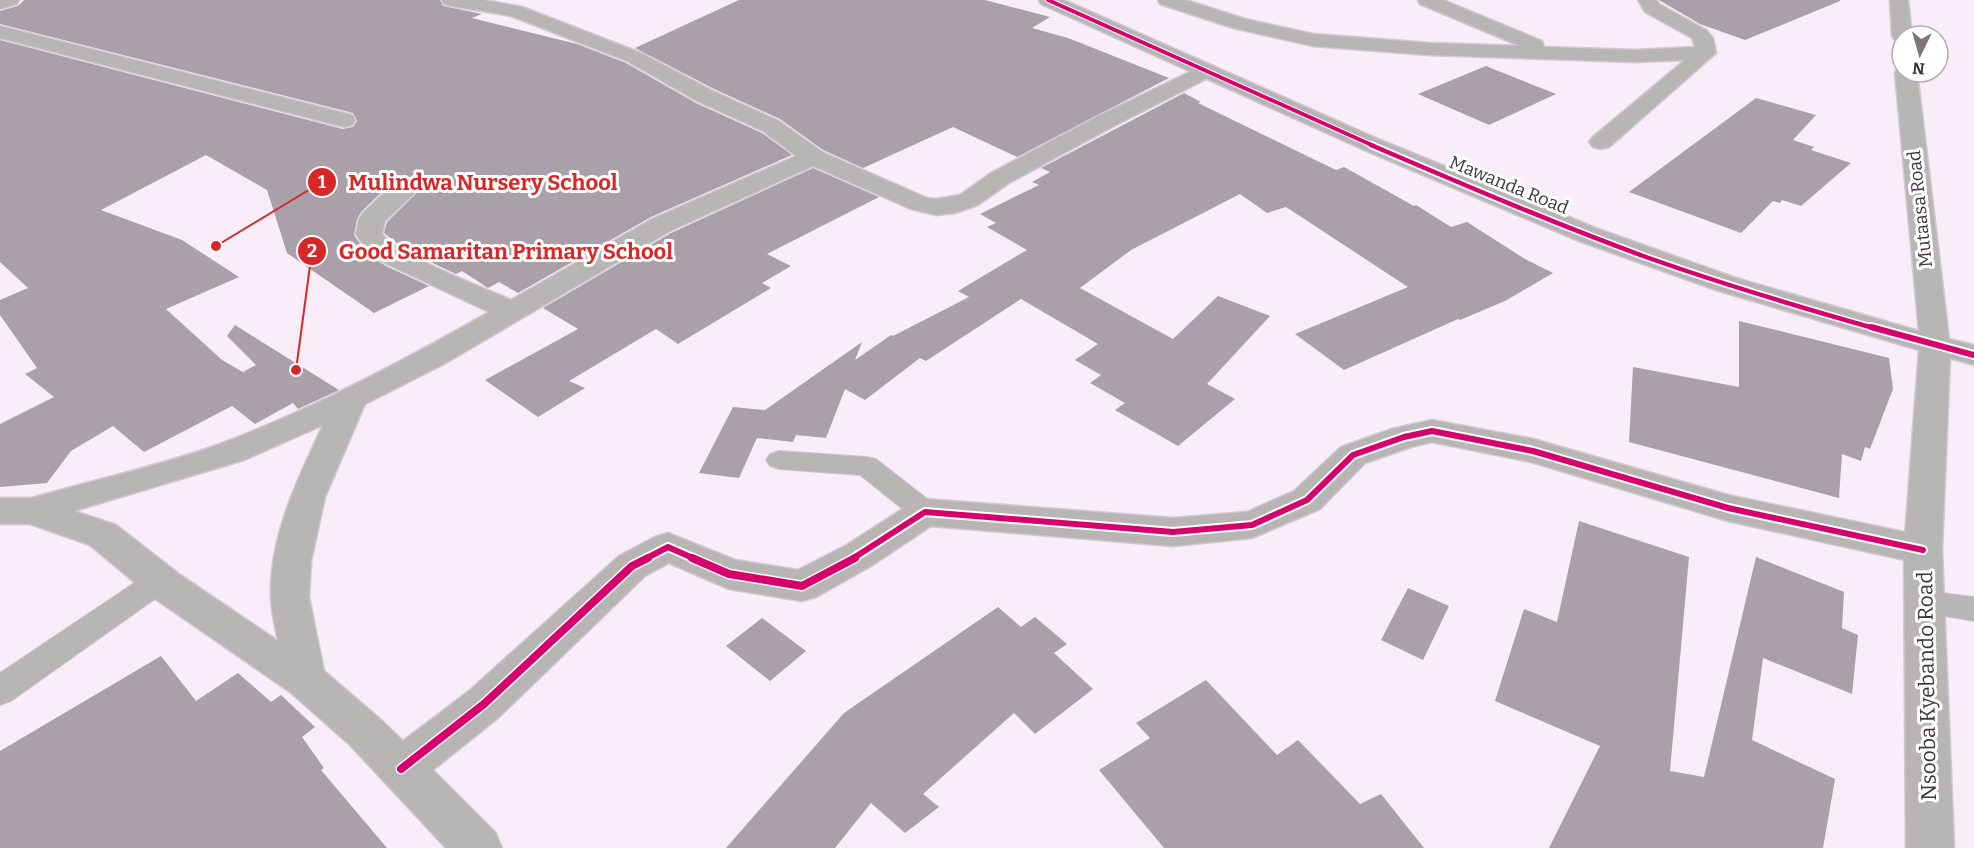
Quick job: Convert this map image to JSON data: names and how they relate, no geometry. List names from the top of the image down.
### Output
{
  "streets": {
    "street": ["Mawanda Road", "Mutaasa Road", "Nsooba Kyebando Road"]
  },
  "crossings": [
    ["Mawanda Road", "Mutaasa Road"],
    ["Mawanda Road", "Nsooba Kyebando Road"],
    ["Mutaasa Road", "Nsooba Kyebando Road"]
  ],
  "places": ["Mulindwa Nursery School", "Good Samaritan Primary School"],
  "north": "bottom"
}
